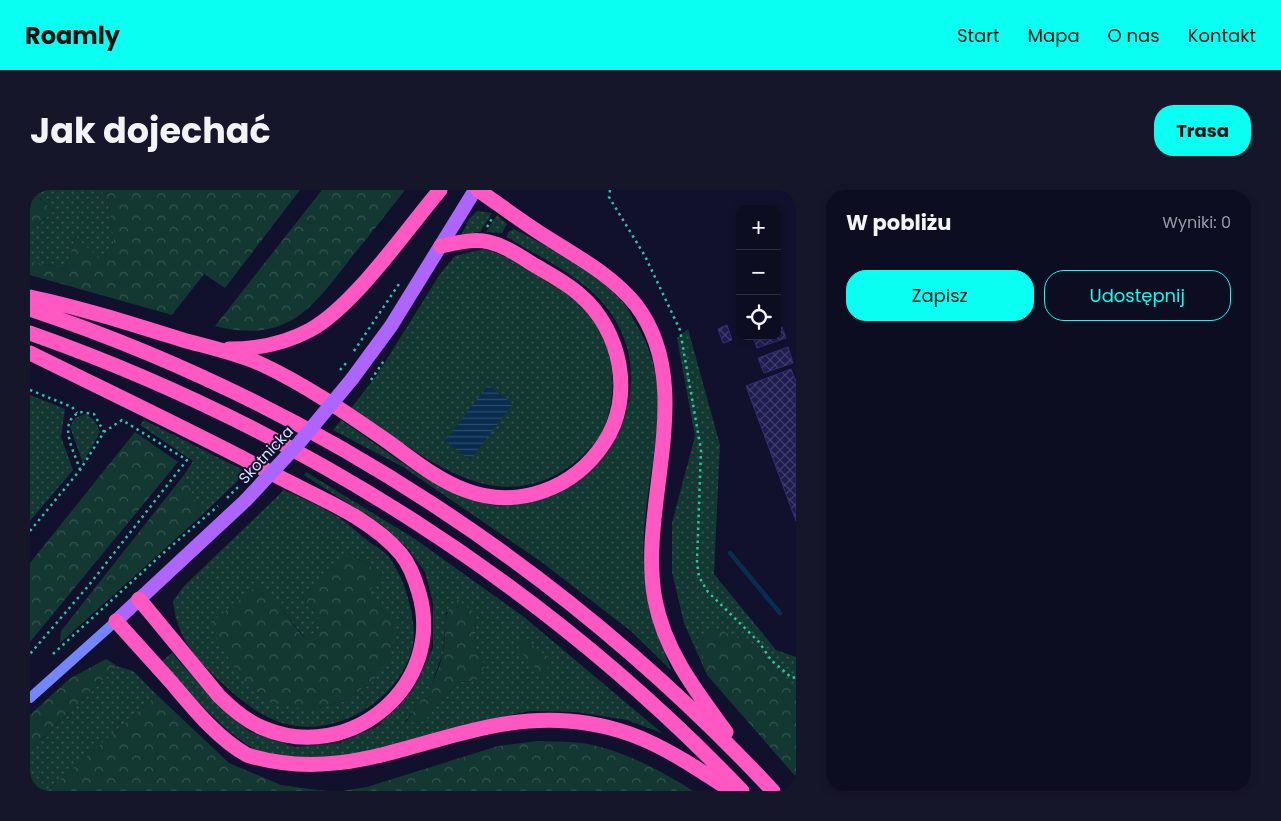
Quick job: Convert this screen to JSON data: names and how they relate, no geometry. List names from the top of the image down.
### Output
{
  "streets": {
    "main road": ["Skotnicka"]
  },
  "page": {
    "header": "Roamly",
    "nav": [
      "Start",
      "Mapa",
      "O nas",
      "Kontakt"
    ],
    "title": "Jak dojechać",
    "buttons": [
      "Trasa",
      ["Zapisz", "Udostępnij"]
    ],
    "heading": ["W pobliżu", "Wyniki: 0"],
    "map_buttons": ["+", "−"]
  }
}
